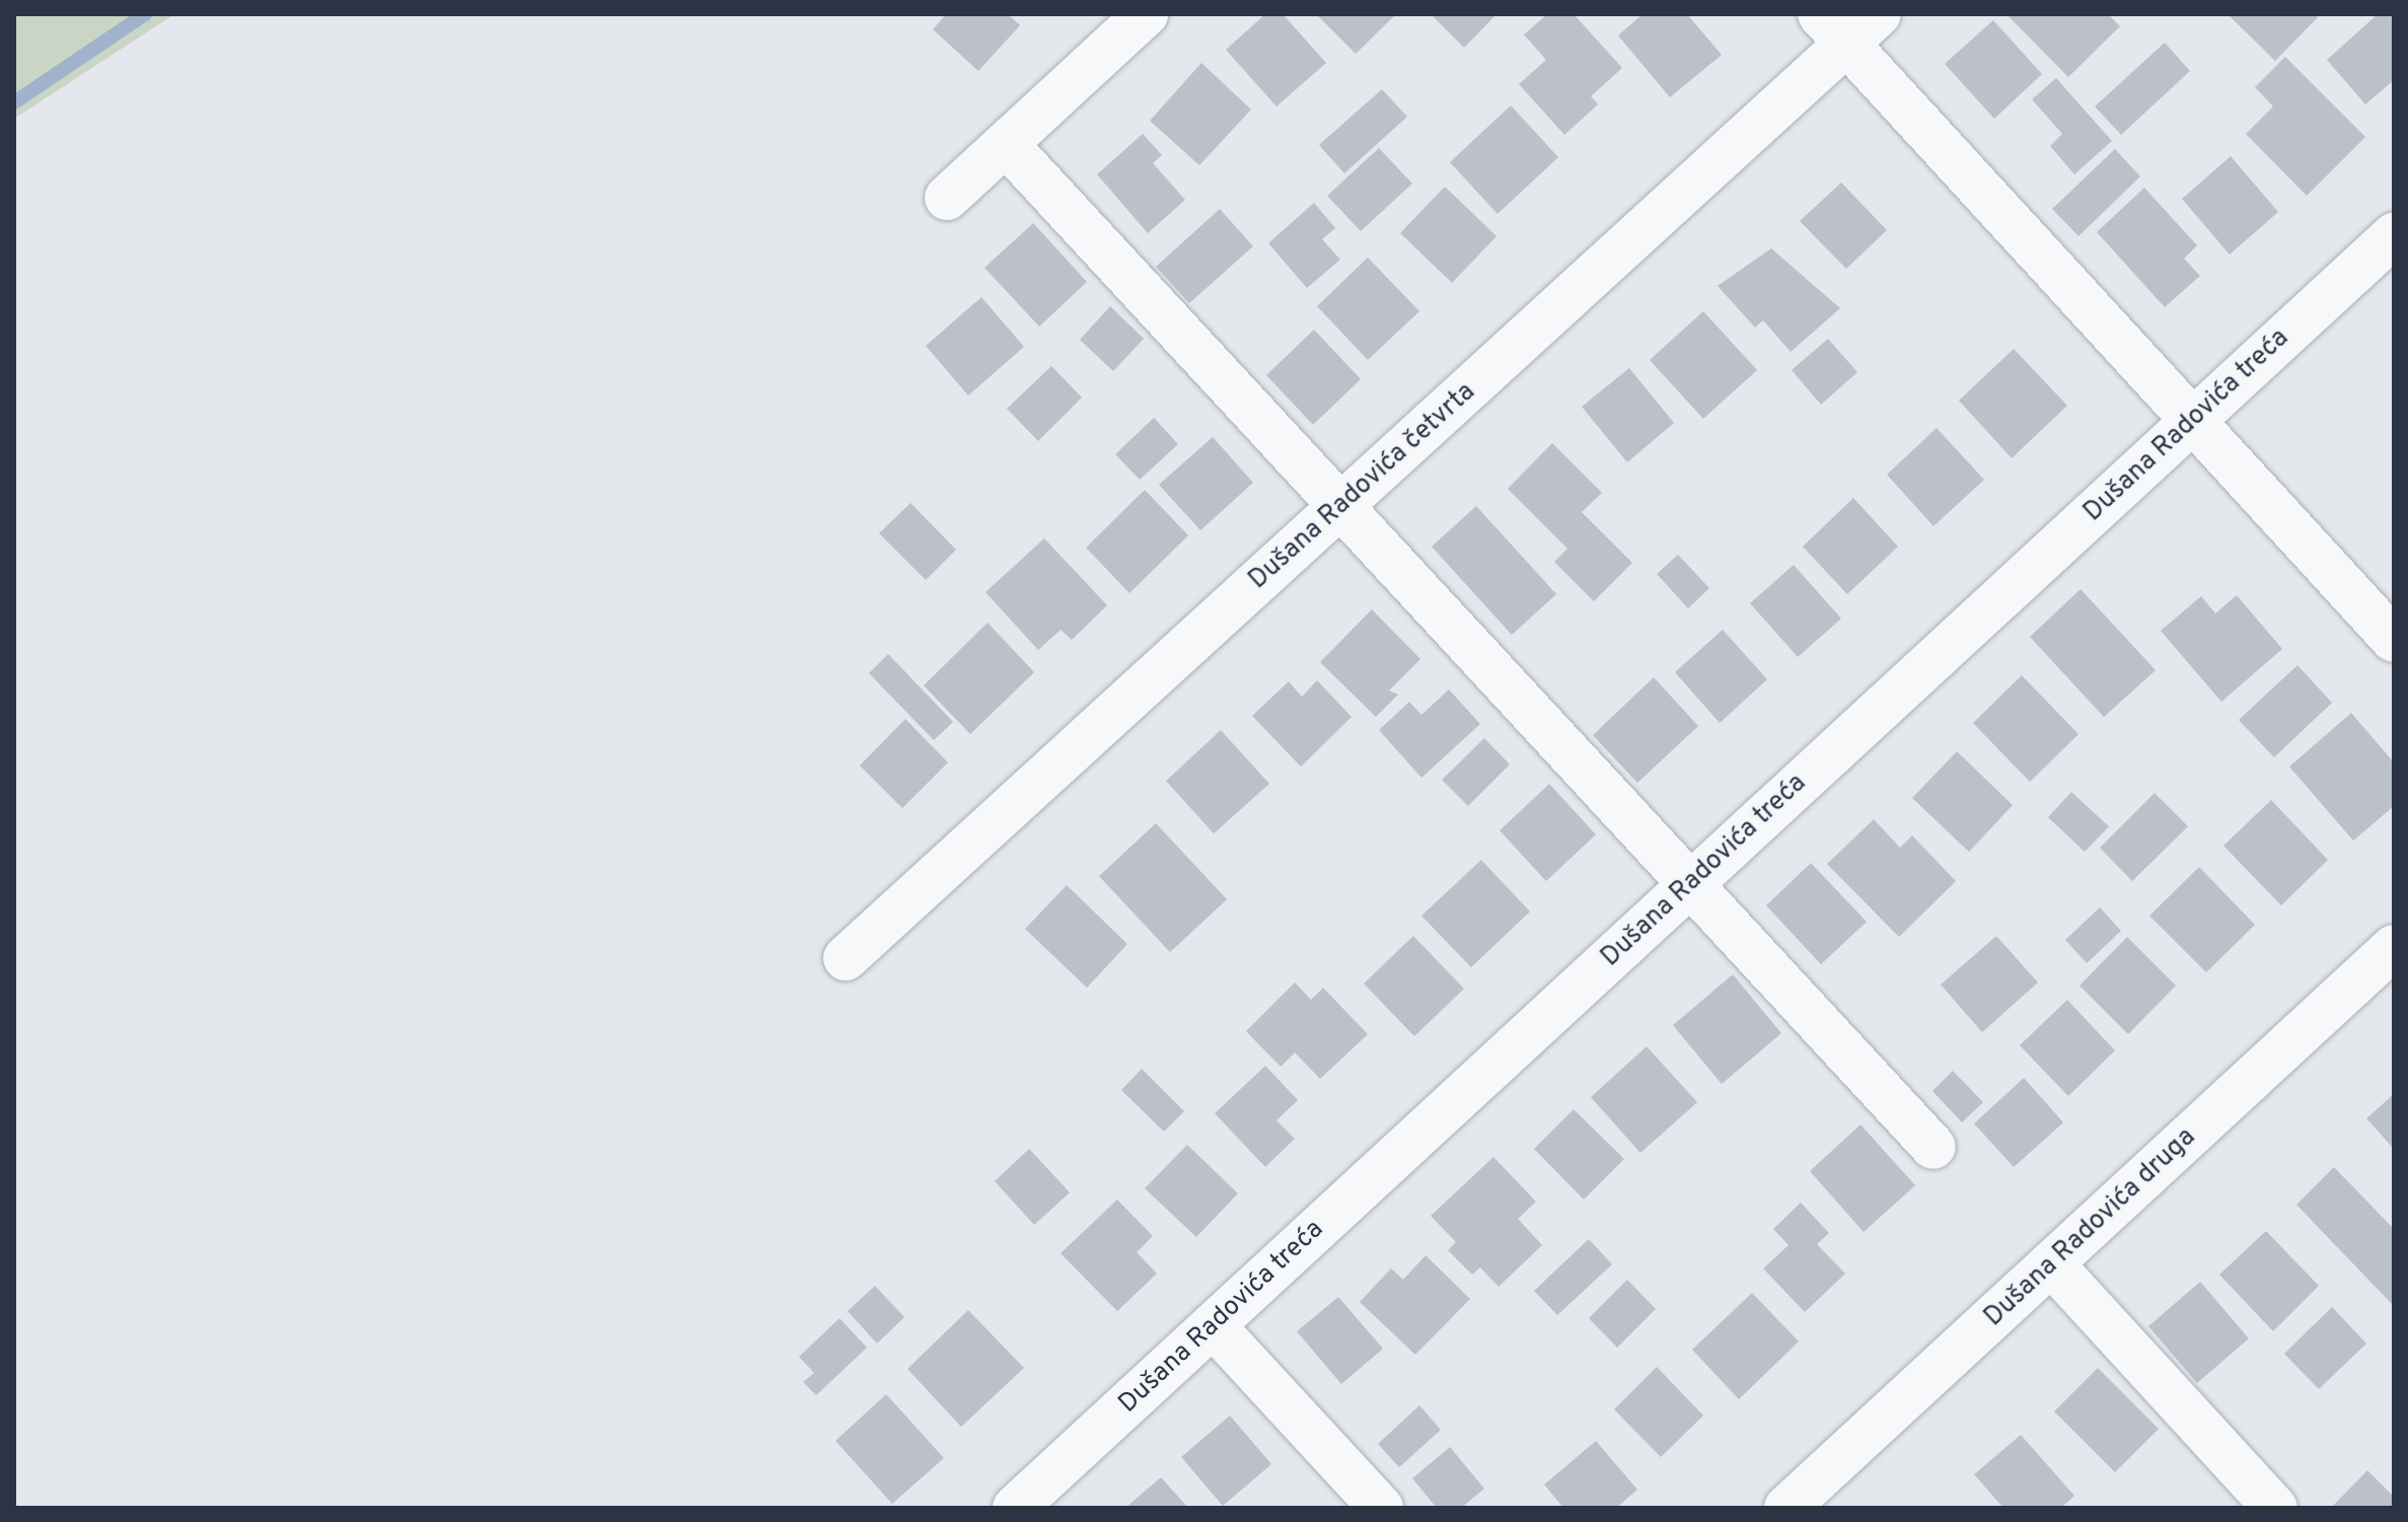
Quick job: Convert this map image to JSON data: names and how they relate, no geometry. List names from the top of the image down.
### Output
{
  "streets": {
    "street": ["Dušana Radovića treća", "Dušana Radovića četvrta", "Dušana Radovića druga"]
  }
}
